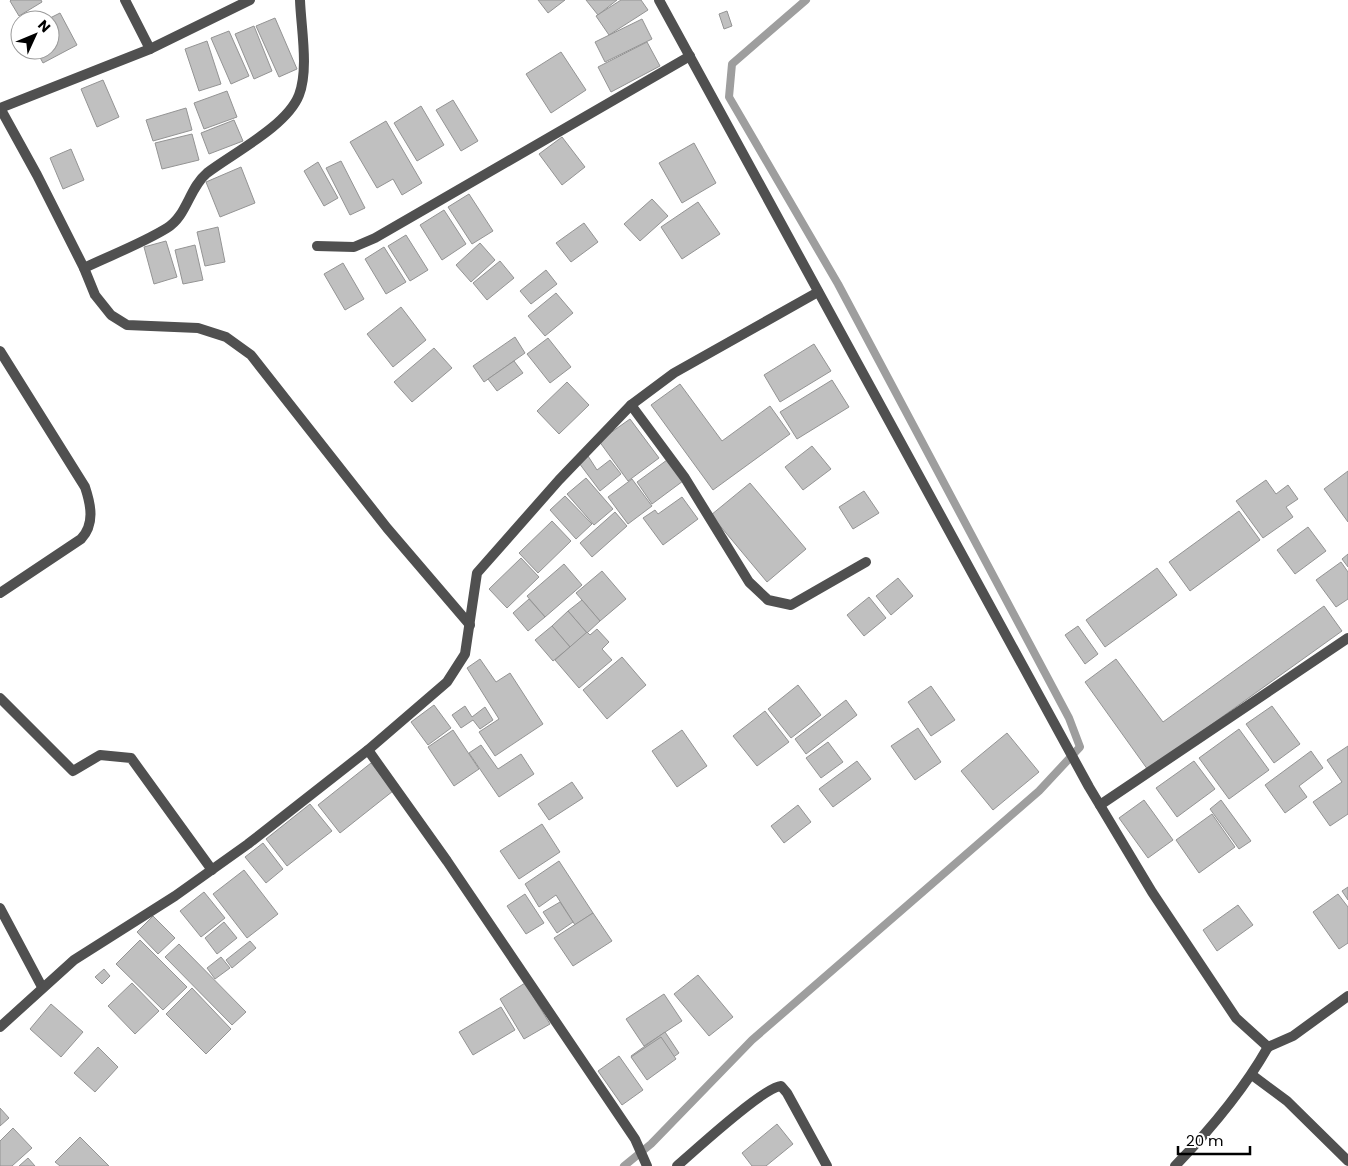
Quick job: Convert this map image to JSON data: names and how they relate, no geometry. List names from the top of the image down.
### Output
{
  "scale_bar": "20 m",
  "north": "top right"
}
